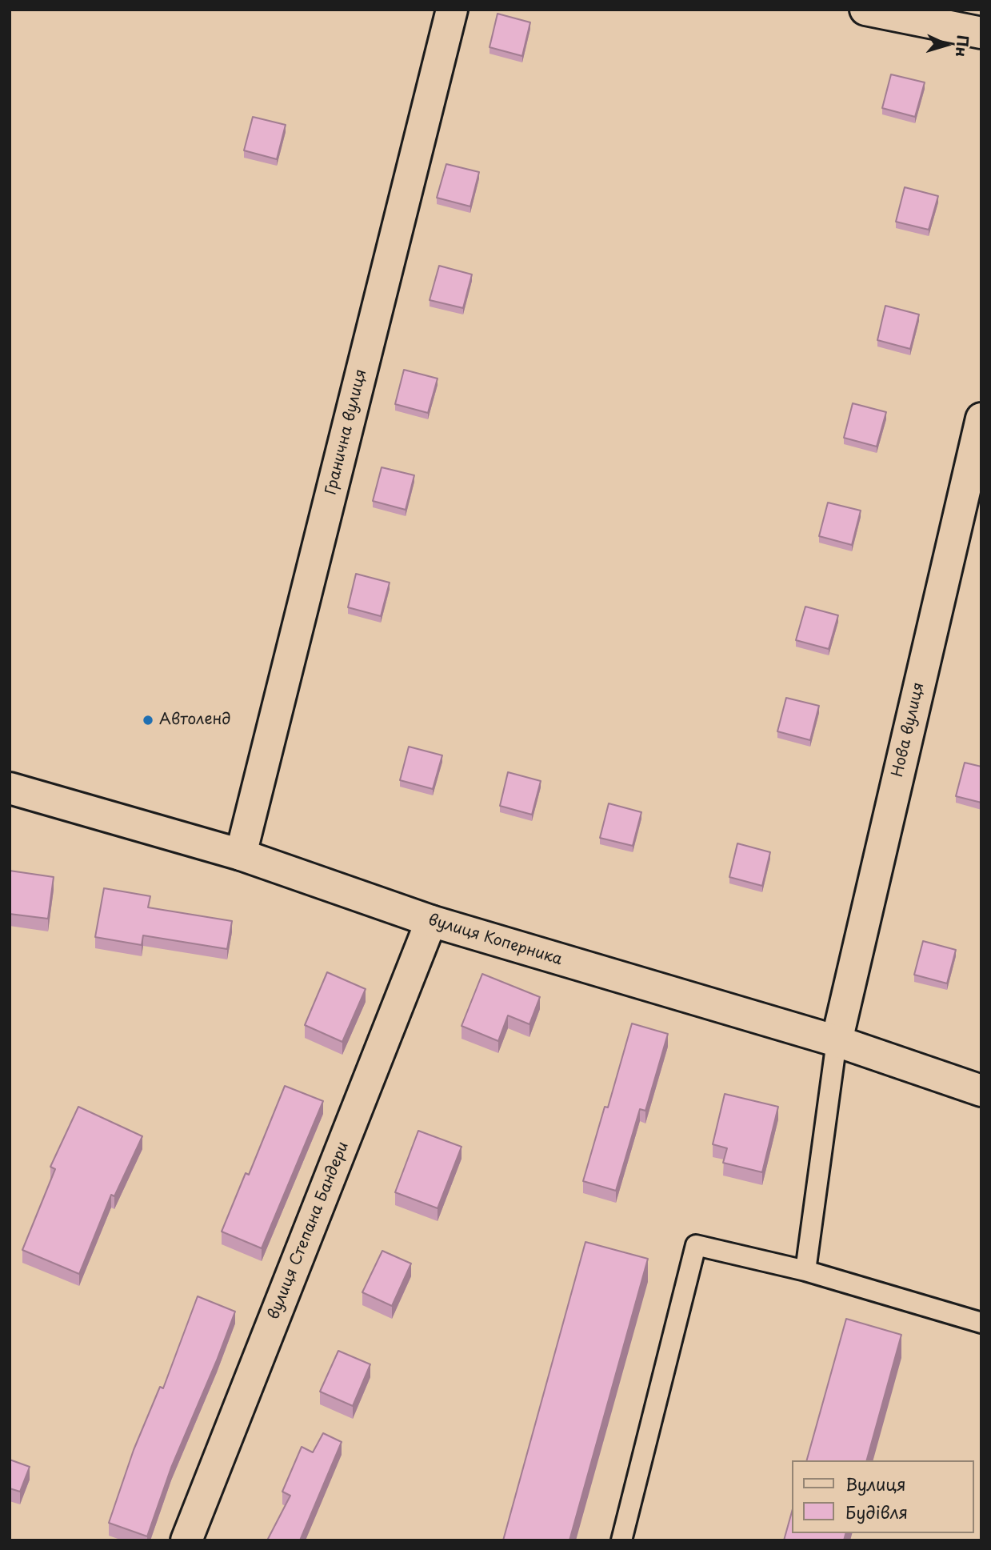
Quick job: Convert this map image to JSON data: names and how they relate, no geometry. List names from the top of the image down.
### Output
{
  "streets": {
    "street": [
      "Гранична вулиця",
      "Нова вулиця",
      "вулиця Коперника",
      "вулиця Степана Бандери"
    ]
  },
  "crossings": [
    ["Гранична вулиця", "вулиця Коперника"],
    ["Нова вулиця", "вулиця Коперника"],
    ["вулиця Коперника", "вулиця Степана Бандери"]
  ],
  "places": ["Автоленд"],
  "legend": ["Вулиця", "Будівля"],
  "north": "right"
}
